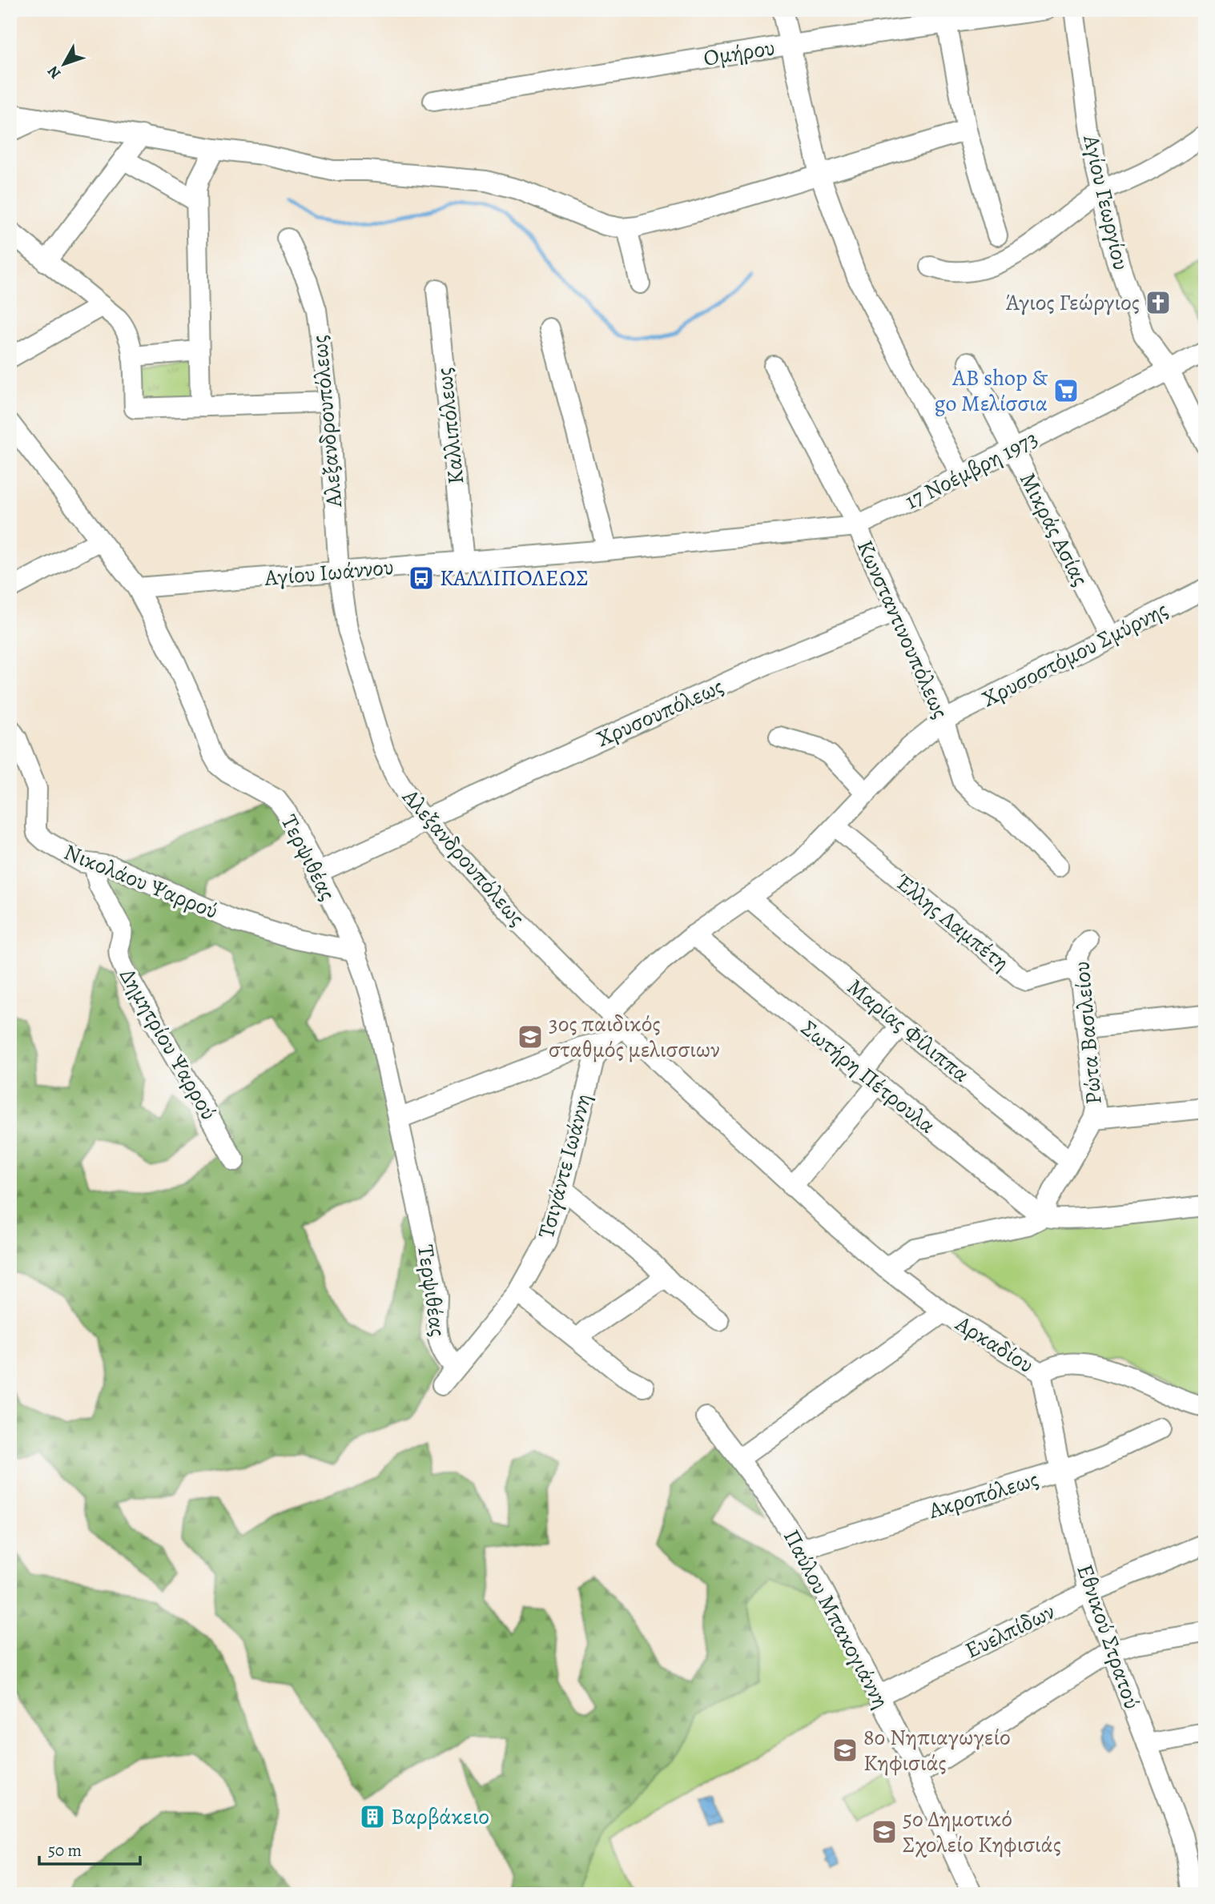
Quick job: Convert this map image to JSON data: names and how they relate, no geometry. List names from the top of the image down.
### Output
{
  "streets": {
    "street": [
      "Ομήρου",
      "Αγίου Γεωργίου",
      "Αλεξανδρουπόλεως",
      "Καλλιπόλεως",
      "17 Νοέμβρη 1973",
      "Μικράς Ασίας",
      "Αγίου Ιωάννου",
      "Κωνσταντινουπόλεως",
      "Χρυσοστόμου Σμύρνης",
      "Χρυσουπόλεως",
      "Τερψιθέας",
      "Νικολάου Ψαρρού",
      "Έλλης Λαμπέτη",
      "Μαρίας Φίλιππα",
      "Ρώτα Βασιλείου",
      "Δημητρίου Ψαρρού",
      "Σωτήρη Πέτρουλα",
      "Τσιγάντε Ιωάννη",
      "Αρκαδίου",
      "Ακροπόλεως",
      "Παύλου Μπακογιάννη",
      "Ευελπίδων",
      "Εθνικού Στρατού"
    ]
  },
  "crossings": [
    ["Αγίου Γεωργίου", "17 Νοέμβρη 1973"],
    ["Αλεξανδρουπόλεως", "Αγίου Ιωάννου"],
    ["Αλεξανδρουπόλεως", "Χρυσουπόλεως"],
    ["Αλεξανδρουπόλεως", "Τσιγάντε Ιωάννη"],
    ["Αλεξανδρουπόλεως", "Αρκαδίου"],
    ["Καλλιπόλεως", "Αγίου Ιωάννου"],
    ["17 Νοέμβρη 1973", "Μικράς Ασίας"],
    ["17 Νοέμβρη 1973", "Αγίου Ιωάννου"],
    ["17 Νοέμβρη 1973", "Κωνσταντινουπόλεως"],
    ["Μικράς Ασίας", "Χρυσοστόμου Σμύρνης"],
    ["Αγίου Ιωάννου", "Κωνσταντινουπόλεως"],
    ["Αγίου Ιωάννου", "Τερψιθέας"],
    ["Κωνσταντινουπόλεως", "Χρυσοστόμου Σμύρνης"],
    ["Κωνσταντινουπόλεως", "Χρυσουπόλεως"],
    ["Χρυσοστόμου Σμύρνης", "Έλλης Λαμπέτη"],
    ["Χρυσοστόμου Σμύρνης", "Μαρίας Φίλιππα"],
    ["Χρυσοστόμου Σμύρνης", "Τσιγάντε Ιωάννη"],
    ["Χρυσουπόλεως", "Τερψιθέας"],
    ["Τερψιθέας", "Νικολάου Ψαρρού"],
    ["Τερψιθέας", "Τσιγάντε Ιωάννη"],
    ["Νικολάου Ψαρρού", "Δημητρίου Ψαρρού"],
    ["Έλλης Λαμπέτη", "Ρώτα Βασιλείου"],
    ["Μαρίας Φίλιππα", "Ρώτα Βασιλείου"],
    ["Μαρίας Φίλιππα", "Τσιγάντε Ιωάννη"],
    ["Ρώτα Βασιλείου", "Σωτήρη Πέτρουλα"],
    ["Σωτήρη Πέτρουλα", "Τσιγάντε Ιωάννη"],
    ["Αρκαδίου", "Εθνικού Στρατού"],
    ["Ακροπόλεως", "Παύλου Μπακογιάννη"],
    ["Ακροπόλεως", "Εθνικού Στρατού"],
    ["Παύλου Μπακογιάννη", "Ευελπίδων"],
    ["Ευελπίδων", "Εθνικού Στρατού"]
  ],
  "places": {
    "church": ["Άγιος Γεώργιος"],
    "supermarket": ["AB shop & go Μελίσσια"],
    "bus stop": ["ΚΑΛΛΙΠΟΛΕΩΣ"],
    "school or university": ["3ος παιδικός σταθμός μελισσιων", "8ο Νηπιαγωγείο Κηφισιάς", "5ο Δημοτικό Σχολείο Κηφισιάς"],
    "building": ["Βαρβάκειο"]
  },
  "scale_bar": "50 m",
  "north": "bottom left"
}
